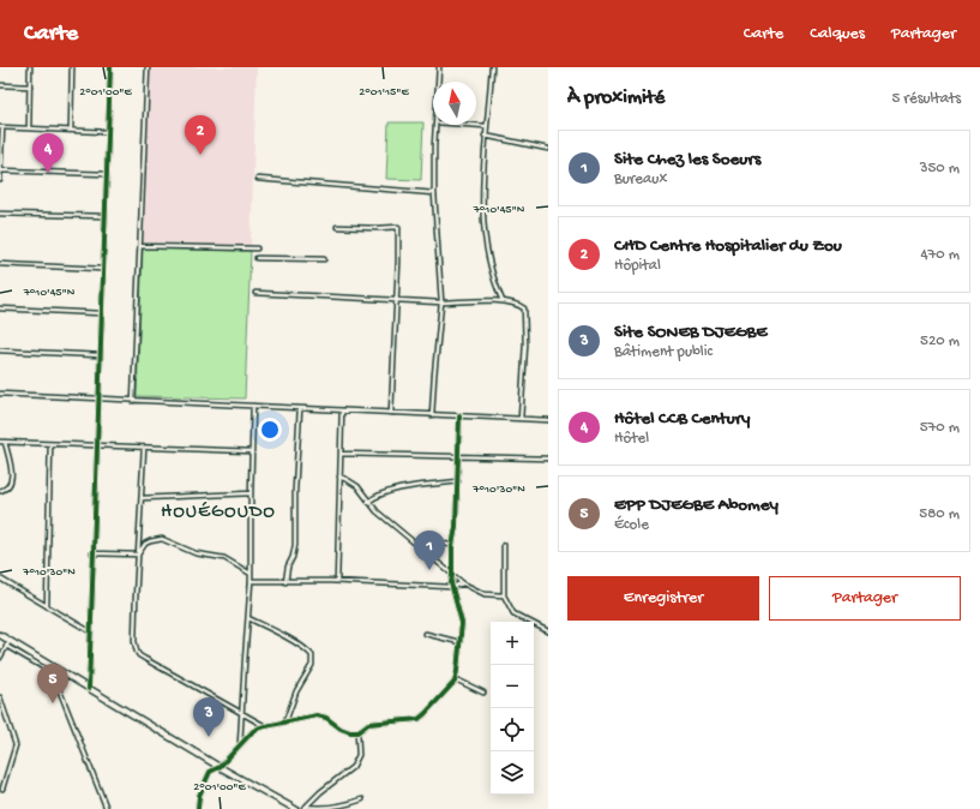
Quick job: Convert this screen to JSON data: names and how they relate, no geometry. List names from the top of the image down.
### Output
{
  "districts": ["HOUÉGOUDO"],
  "north": "top",
  "page": {
    "header": "Carte",
    "nav": ["Carte", "Calques", "Partager"],
    "heading": ["À proximité", "5 résultats"],
    "pins": [
      "2",
      "4",
      "1",
      "5",
      "3"
    ],
    "list": [
      {
        "mark": "1",
        "name": "Site Chez les Soeurs",
        "note": "Bureaux",
        "value": "350 m"
      },
      {
        "mark": "2",
        "name": "CHD Centre Hospitalier du Zou",
        "note": "Hôpital",
        "value": "470 m"
      },
      {
        "mark": "3",
        "name": "Site SONEB DJEGBE",
        "note": "Bâtiment public",
        "value": "520 m"
      },
      {
        "mark": "4",
        "name": "Hôtel CCB Century",
        "note": "Hôtel",
        "value": "570 m"
      },
      {
        "mark": "5",
        "name": "EPP DJEGBE Abomey",
        "note": "École",
        "value": "580 m"
      }
    ],
    "buttons": ["Enregistrer", "Partager"],
    "map_buttons": ["+", "−"]
  },
  "coordinates": [
    "2°01'00\"E",
    "2°01'15\"E",
    "7°10'45\"N",
    "7°10'30\"N"
  ]
}
